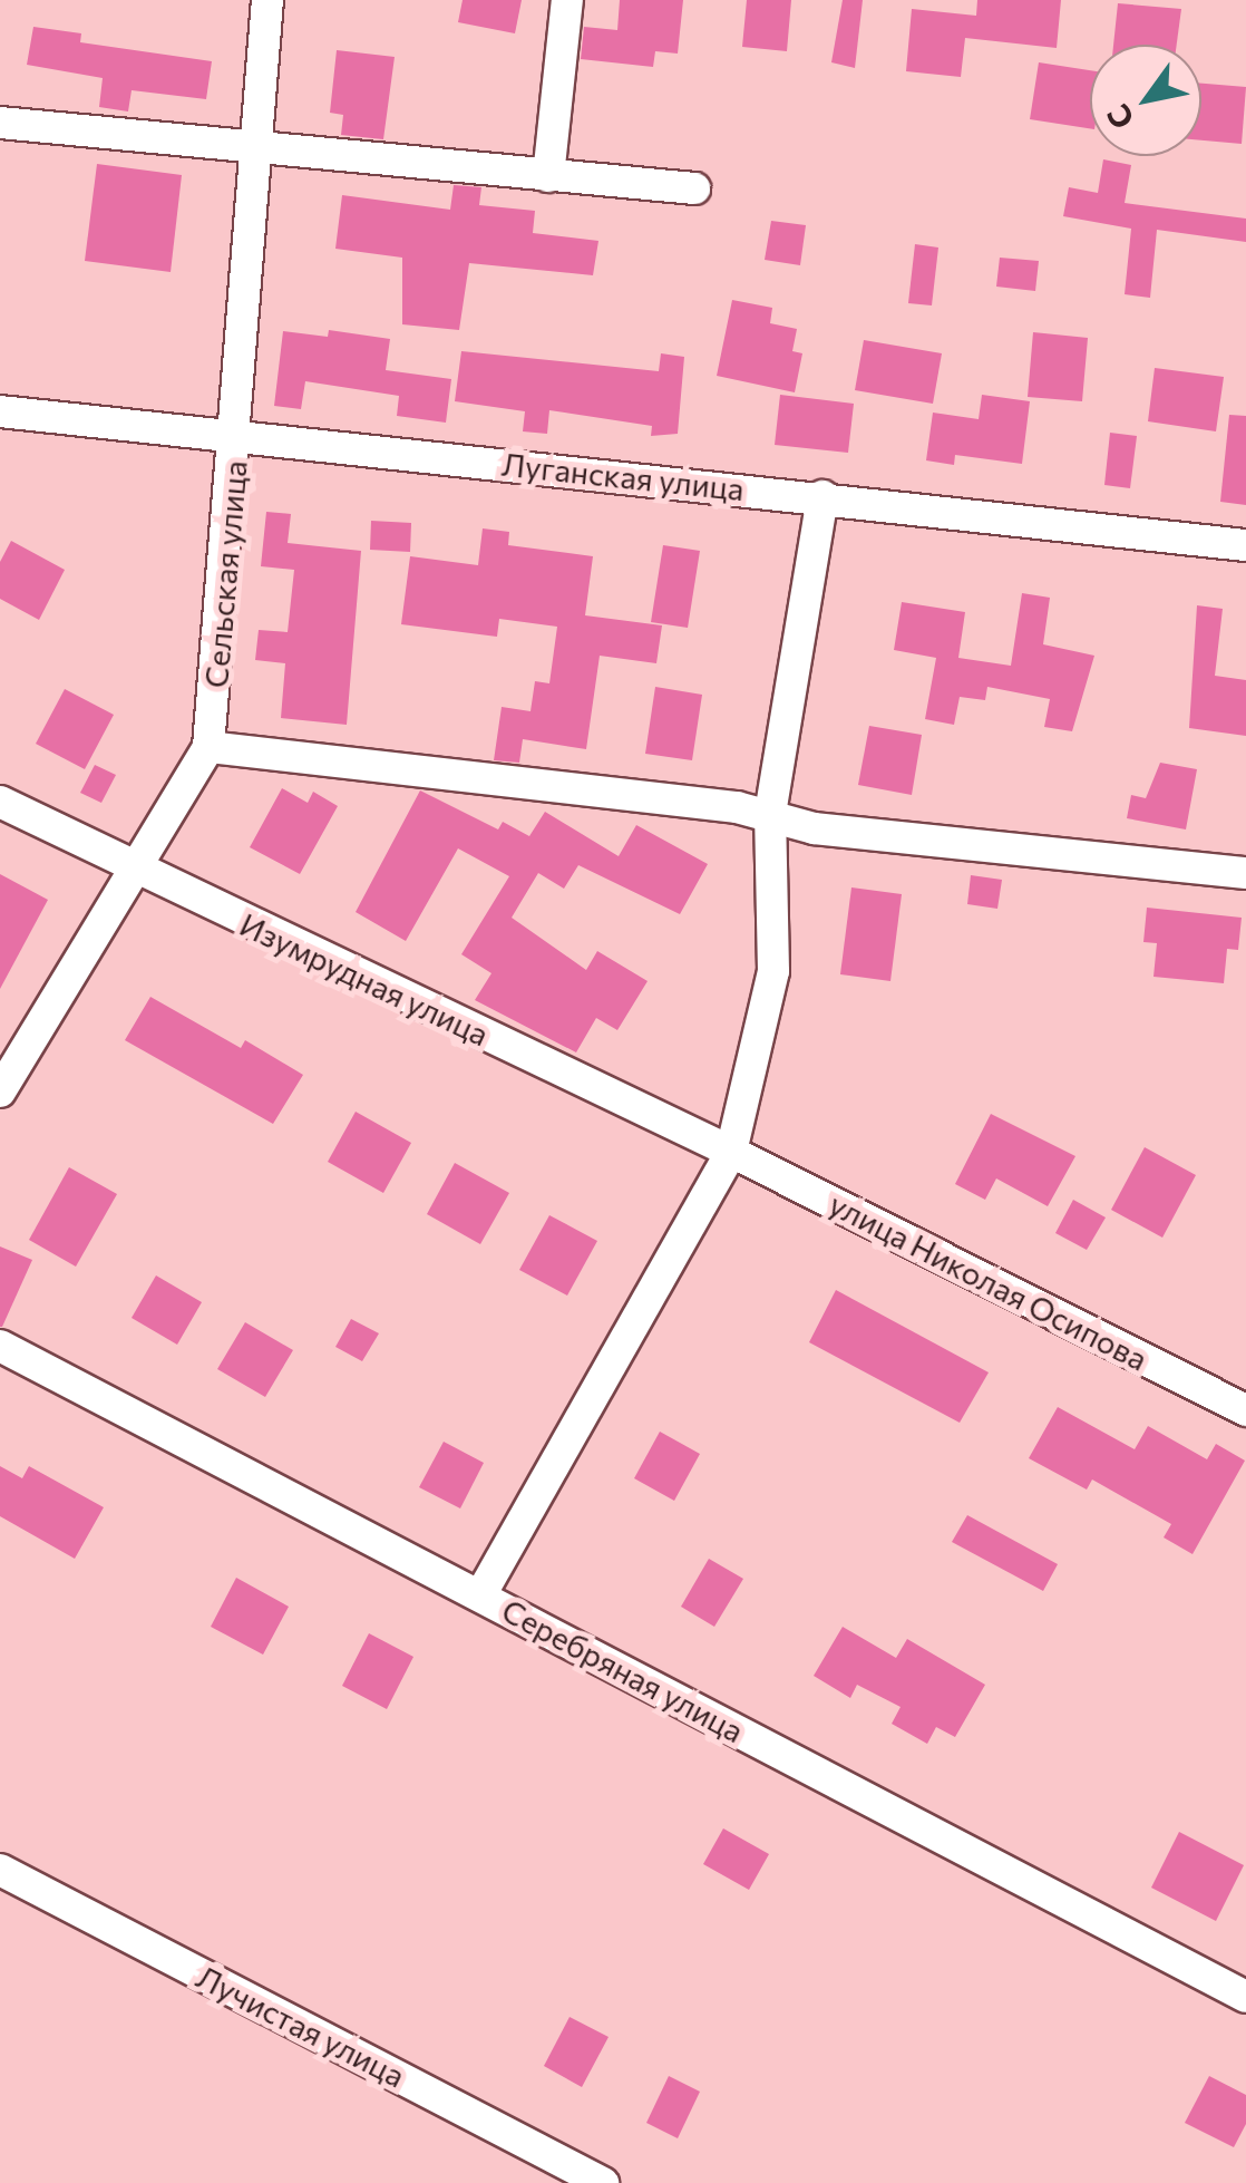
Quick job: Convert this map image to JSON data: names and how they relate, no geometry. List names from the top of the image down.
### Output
{
  "streets": {
    "street": [
      "Луганская улица",
      "Сельская улица",
      "Изумрудная улица",
      "улица Николая Осипова",
      "Серебряная улица",
      "Лучистая улица"
    ]
  },
  "crossings": [
    ["Луганская улица", "Сельская улица"],
    ["Сельская улица", "Изумрудная улица"],
    ["Изумрудная улица", "улица Николая Осипова"]
  ],
  "north": "bottom left"
}
